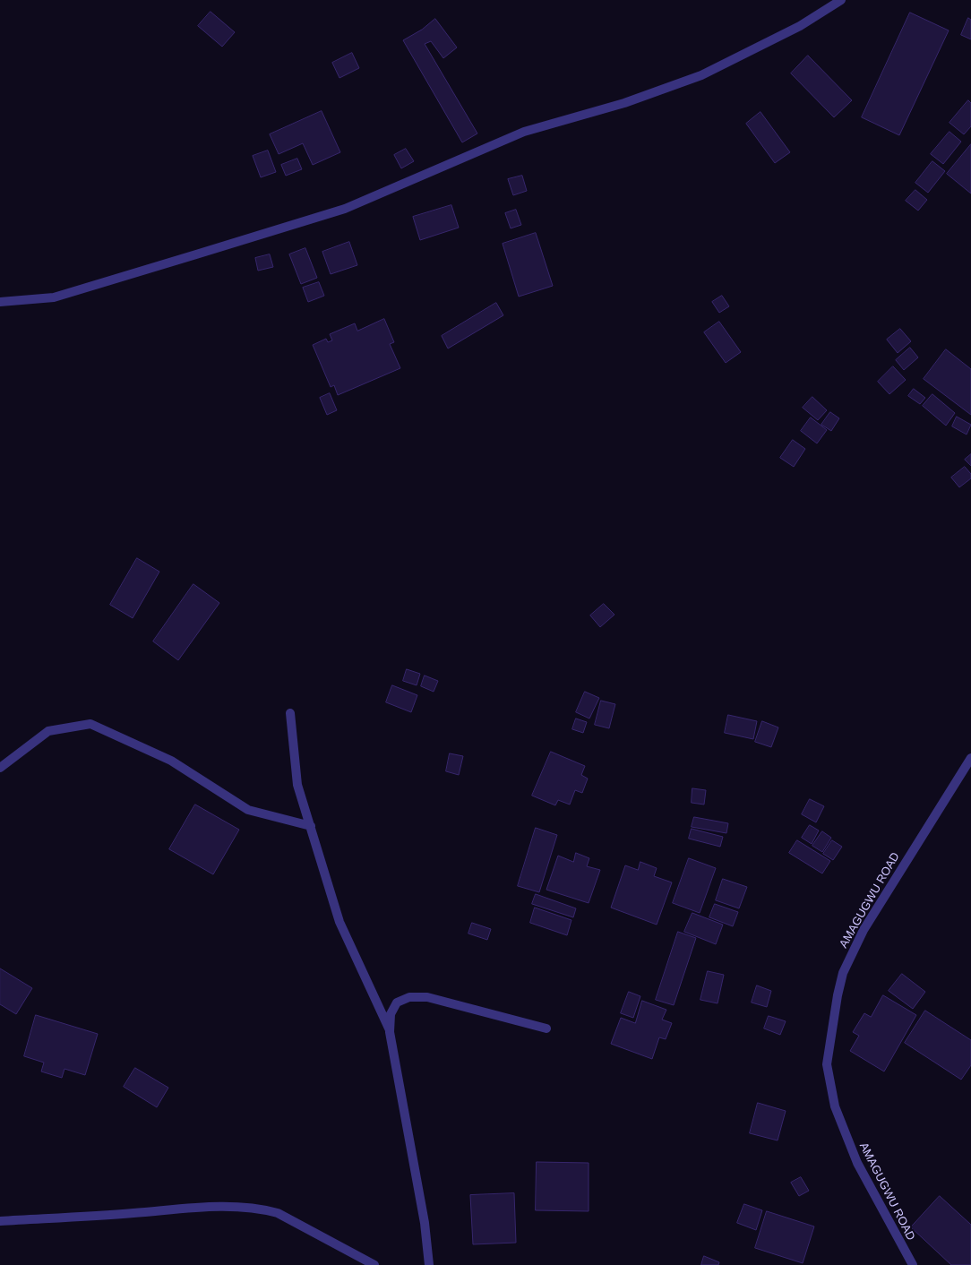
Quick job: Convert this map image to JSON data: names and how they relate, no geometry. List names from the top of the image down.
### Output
{
  "streets": {
    "street": ["AMAGUGWU ROAD"]
  }
}
